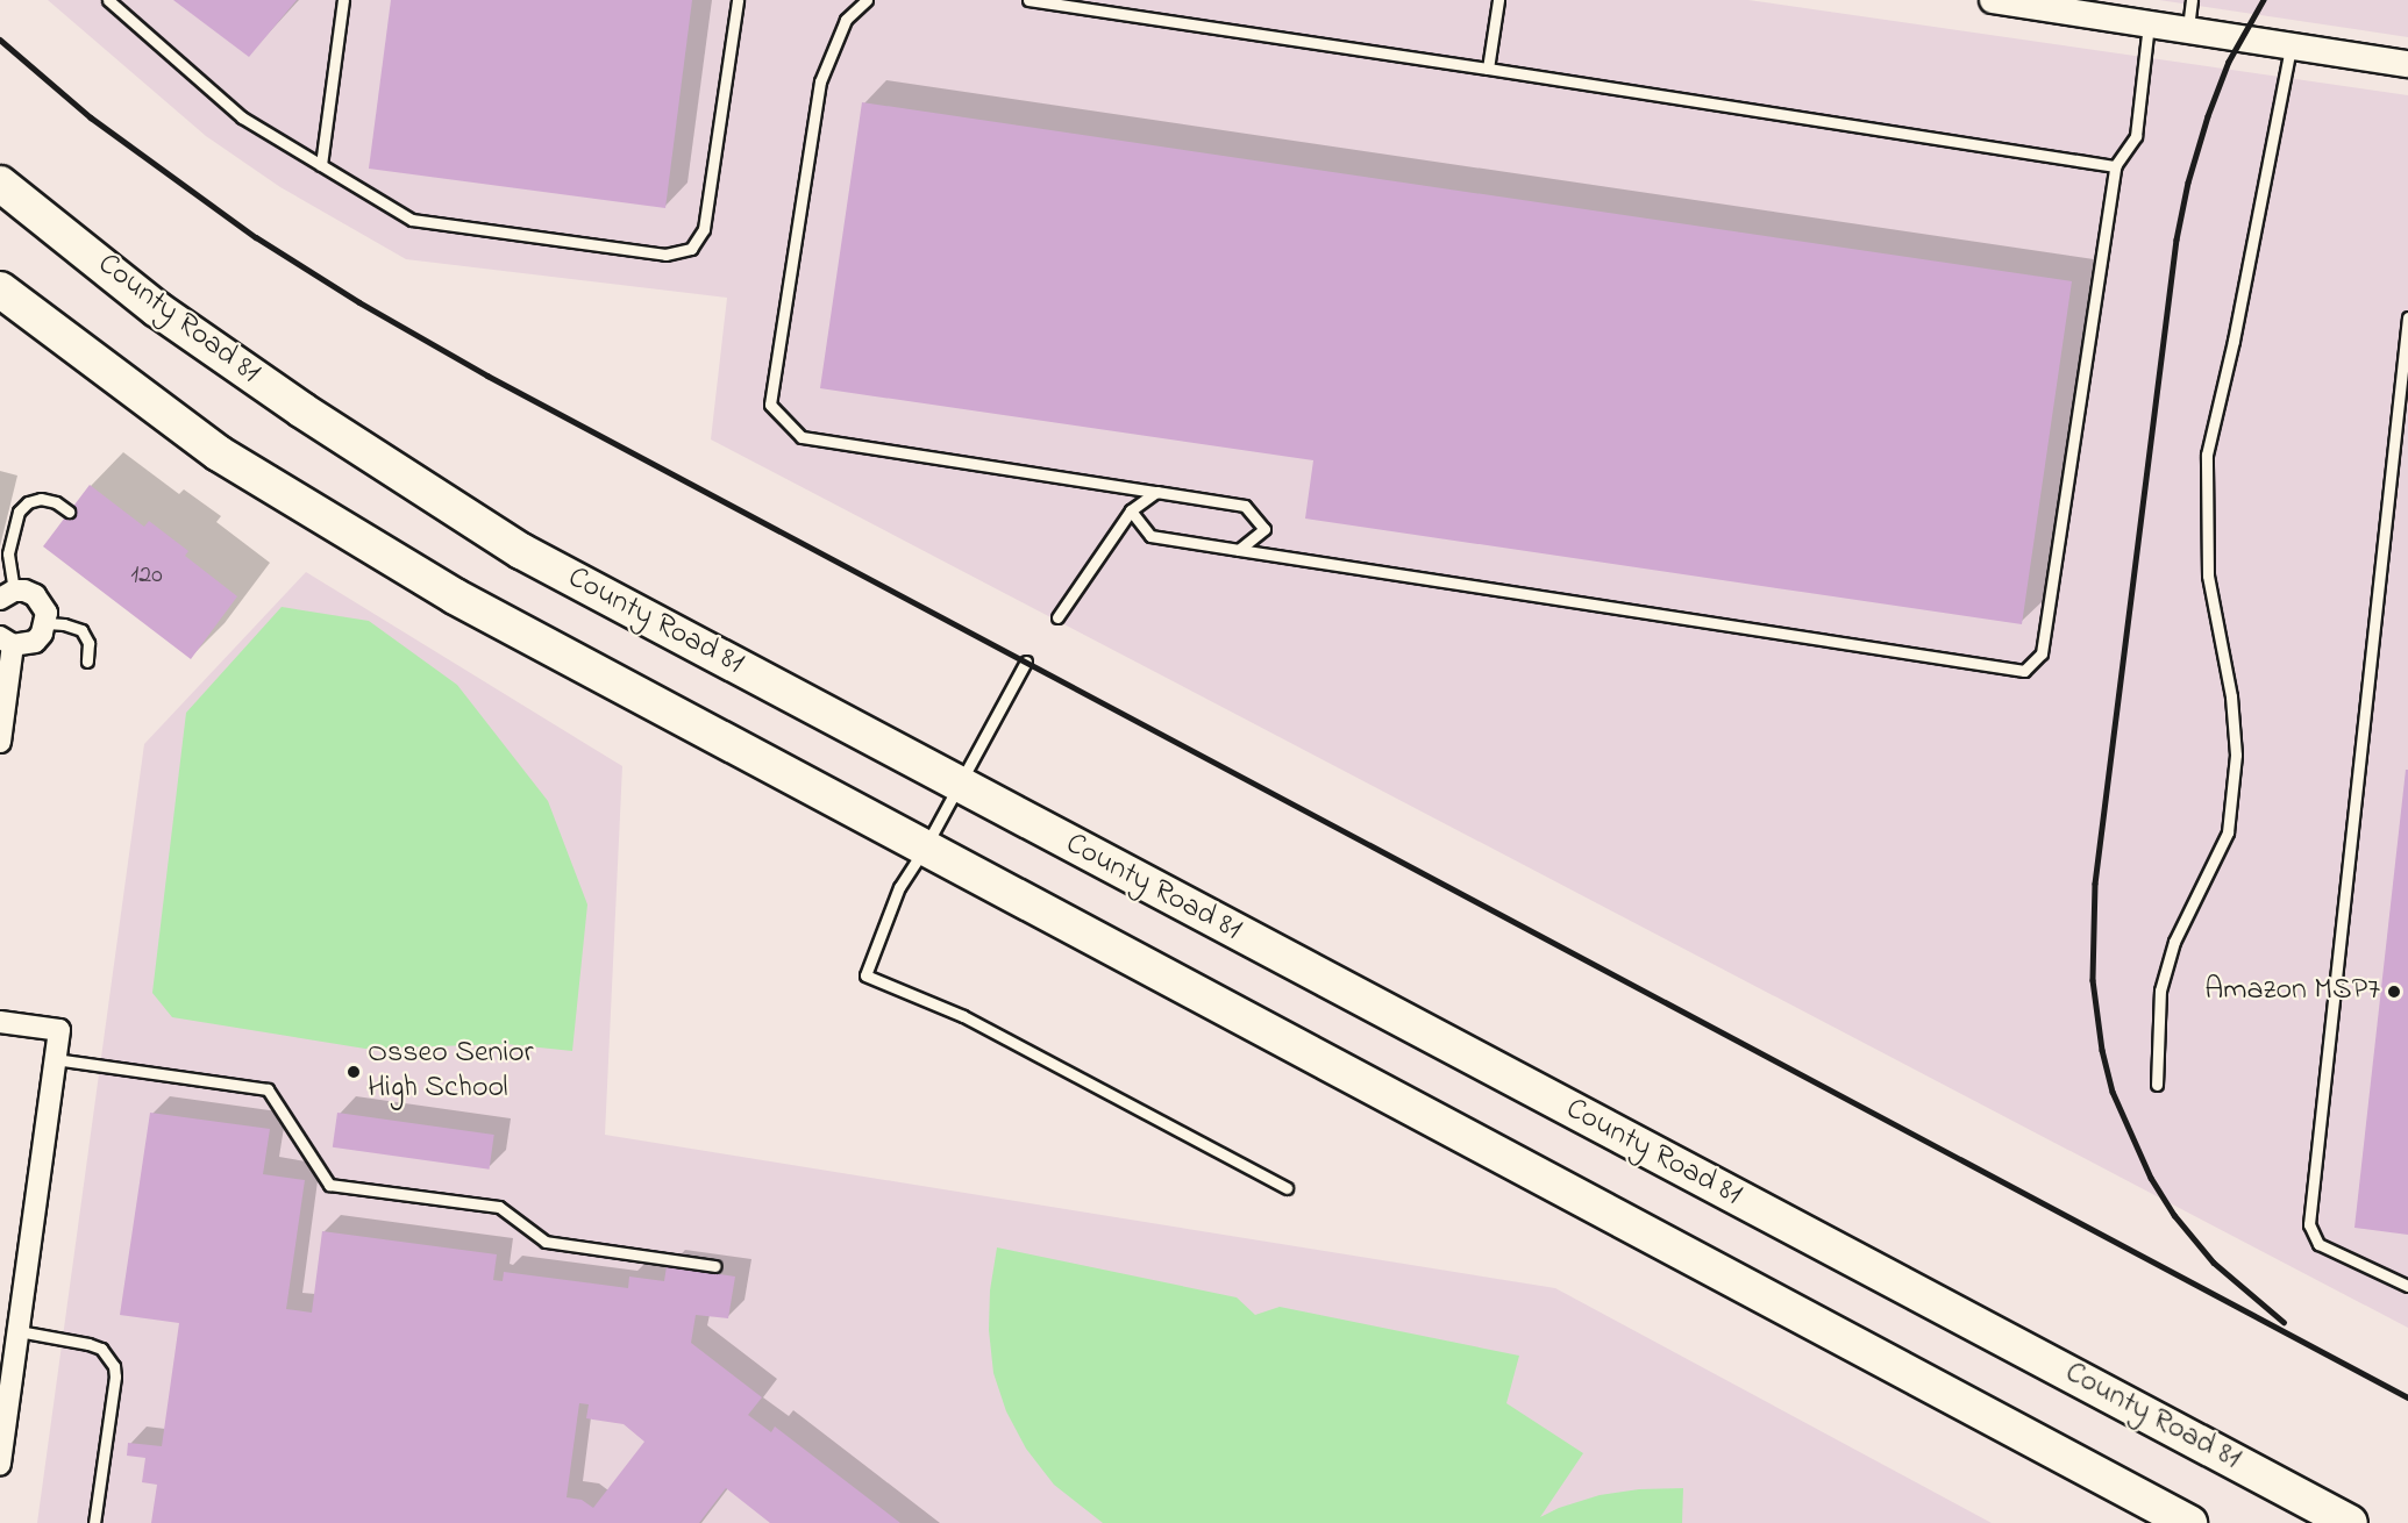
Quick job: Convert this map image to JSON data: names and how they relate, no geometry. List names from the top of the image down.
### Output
{
  "streets": {
    "highway": ["County Road 81"]
  },
  "places": ["Amazon MSP7", "Osseo Senior High School"],
  "house_numbers": ["120"]
}
